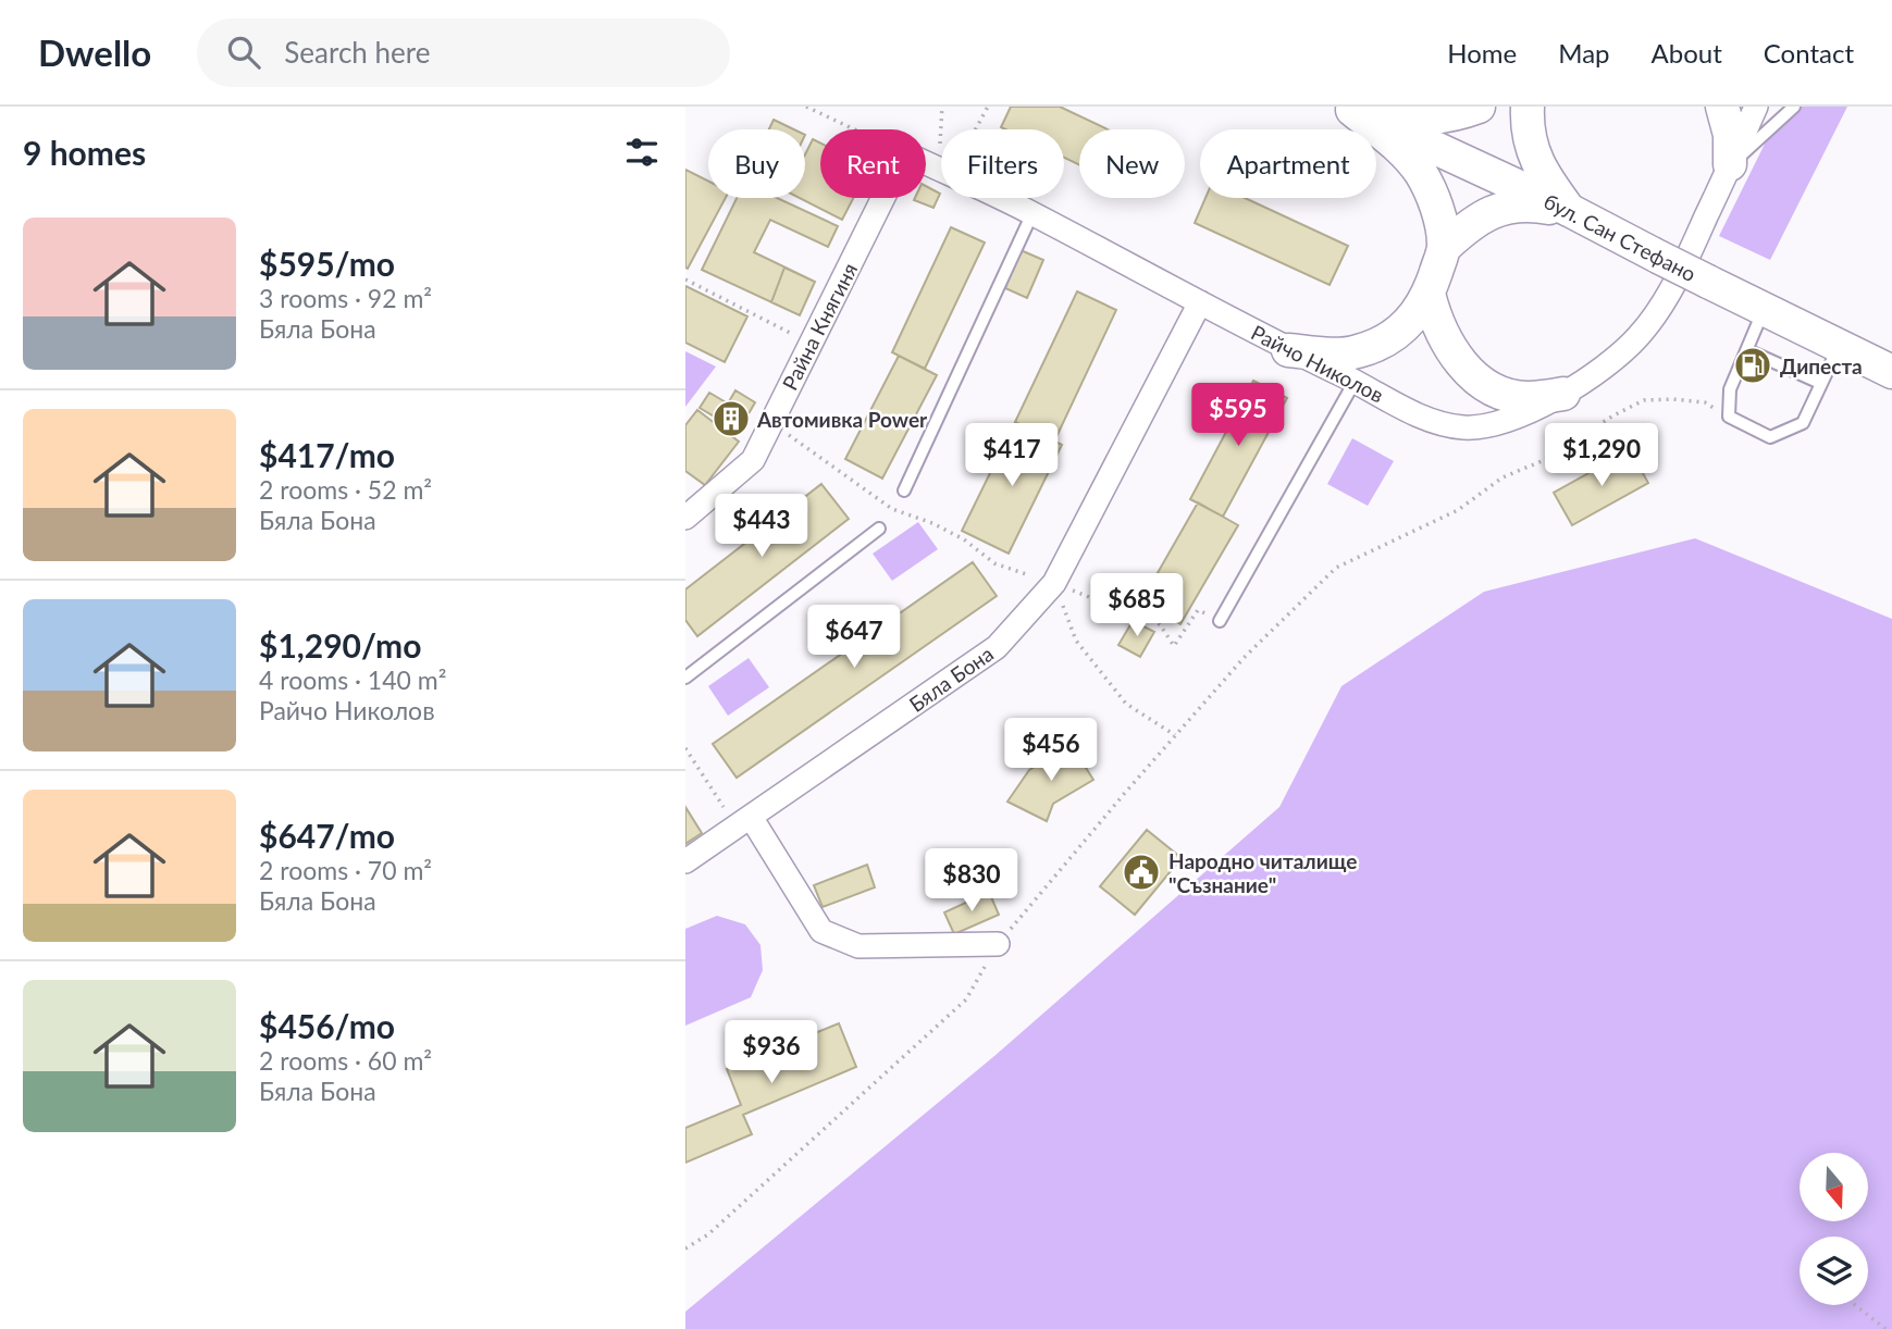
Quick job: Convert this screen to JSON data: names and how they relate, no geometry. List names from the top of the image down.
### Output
{
  "streets": {
    "main road": ["бул. Сан Стефано"],
    "street": ["Райна Княгиня", "Райчо Николов", "Бяла Бона"]
  },
  "crossings": [
    ["Райчо Николов", "Бяла Бона"]
  ],
  "places": {
    "fuel station": ["Дипеста"],
    "building": ["Автомивка Power"],
    "public building": ["Народно читалище \"Съзнание\""]
  },
  "north": "bottom",
  "page": {
    "header": "Dwello",
    "search": "Search here",
    "nav": [
      "Home",
      "Map",
      "About",
      "Contact"
    ],
    "heading": "9 homes",
    "chip": [
      "Buy",
      "Rent",
      "Filters",
      "New",
      "Apartment"
    ],
    "list": [
      {
        "name": "$595/mo",
        "note": "3 rooms · 92 m² · Бяла Бона"
      },
      {
        "name": "$417/mo",
        "note": "2 rooms · 52 m² · Бяла Бона"
      },
      {
        "name": "$1,290/mo",
        "note": "4 rooms · 140 m² · Райчо Николов"
      },
      {
        "name": "$647/mo",
        "note": "2 rooms · 70 m² · Бяла Бона"
      },
      {
        "name": "$456/mo",
        "note": "2 rooms · 60 m² · Бяла Бона"
      }
    ],
    "price": [
      "$595",
      "$417",
      "$1,290",
      "$443",
      "$685",
      "$647",
      "$456",
      "$830",
      "$936"
    ]
  }
}
